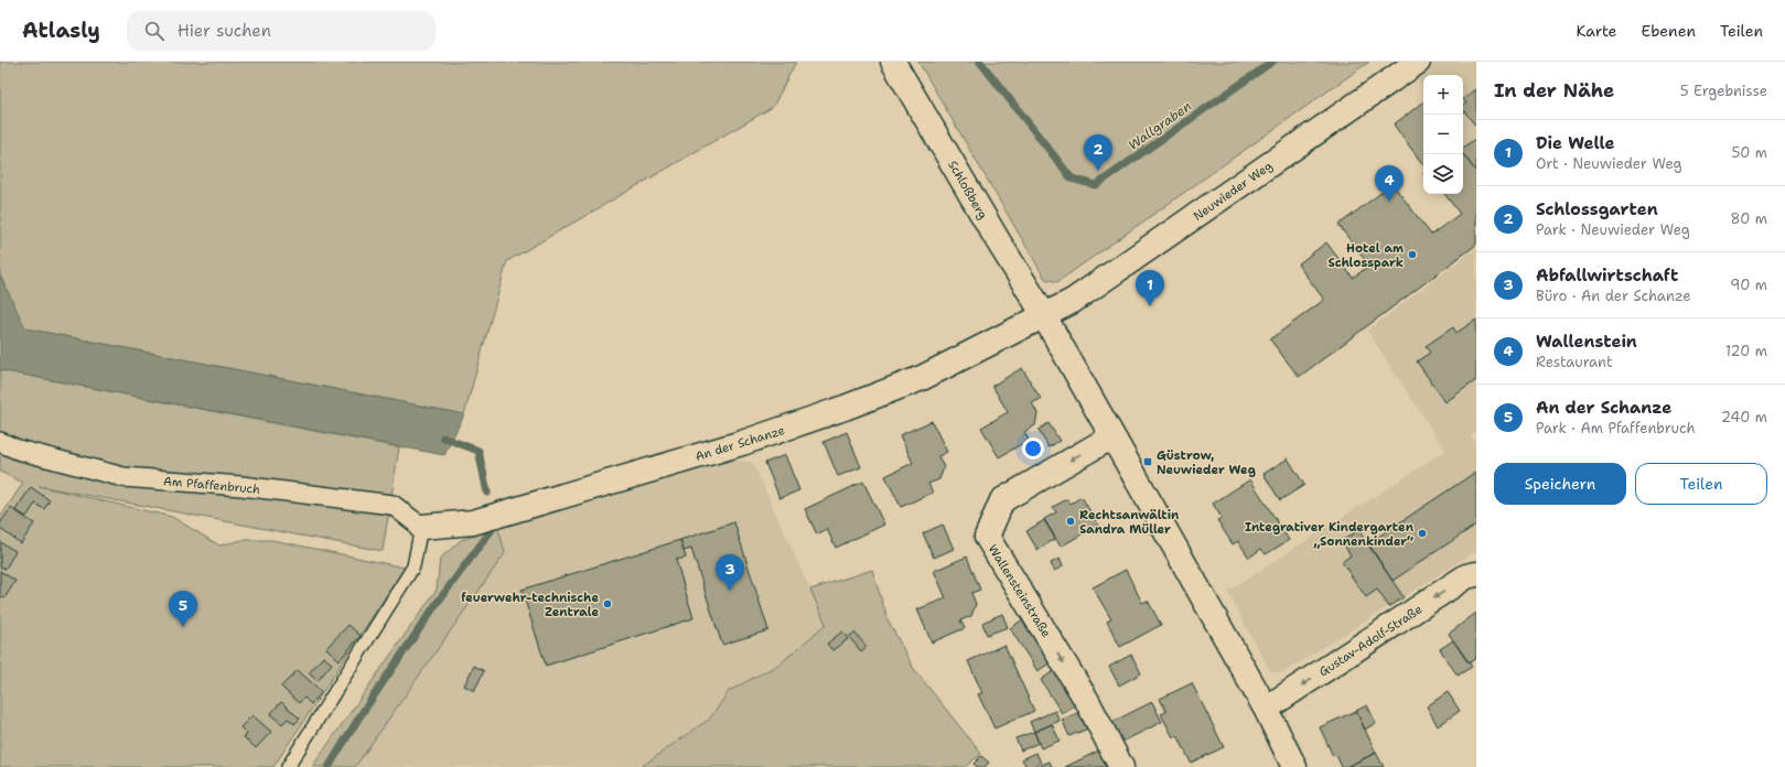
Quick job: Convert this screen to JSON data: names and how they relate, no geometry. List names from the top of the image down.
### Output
{
  "streets": {
    "street": [
      "Schloßberg",
      "Neuwieder Weg",
      "An der Schanze",
      "Am Pfaffenbruch",
      "Wallensteinstraße",
      "Gustav-Adolf-Straße"
    ]
  },
  "crossings": [
    ["Schloßberg", "Neuwieder Weg"],
    ["Schloßberg", "An der Schanze"],
    ["Neuwieder Weg", "An der Schanze"],
    ["An der Schanze", "Am Pfaffenbruch"]
  ],
  "one_way": ["Gustav-Adolf-Straße"],
  "water": ["Wallgraben"],
  "places": {
    "other": [
      "Hotel am Schlosspark",
      "Rechtsanwältin Sandra Müller",
      "Integrativer Kindergarten „Sonnenkinder“",
      "feuerwehr-technische Zentrale"
    ],
    "transit": ["Güstrow, Neuwieder Weg"]
  },
  "page": {
    "header": "Atlasly",
    "search": "Hier suchen",
    "nav": ["Karte", "Ebenen", "Teilen"],
    "heading": ["In der Nähe", "5 Ergebnisse"],
    "map_buttons": ["+", "−"],
    "list": [
      {
        "mark": "1",
        "name": "Die Welle",
        "note": "Ort · Neuwieder Weg",
        "value": "50 m"
      },
      {
        "mark": "2",
        "name": "Schlossgarten",
        "note": "Park · Neuwieder Weg",
        "value": "80 m"
      },
      {
        "mark": "3",
        "name": "Abfallwirtschaft",
        "note": "Büro · An der Schanze",
        "value": "90 m"
      },
      {
        "mark": "4",
        "name": "Wallenstein",
        "note": "Restaurant",
        "value": "120 m"
      },
      {
        "mark": "5",
        "name": "An der Schanze",
        "note": "Park · Am Pfaffenbruch",
        "value": "240 m"
      }
    ],
    "pins": [
      "2",
      "4",
      "1",
      "3",
      "5"
    ],
    "buttons": ["Speichern", "Teilen"]
  }
}
